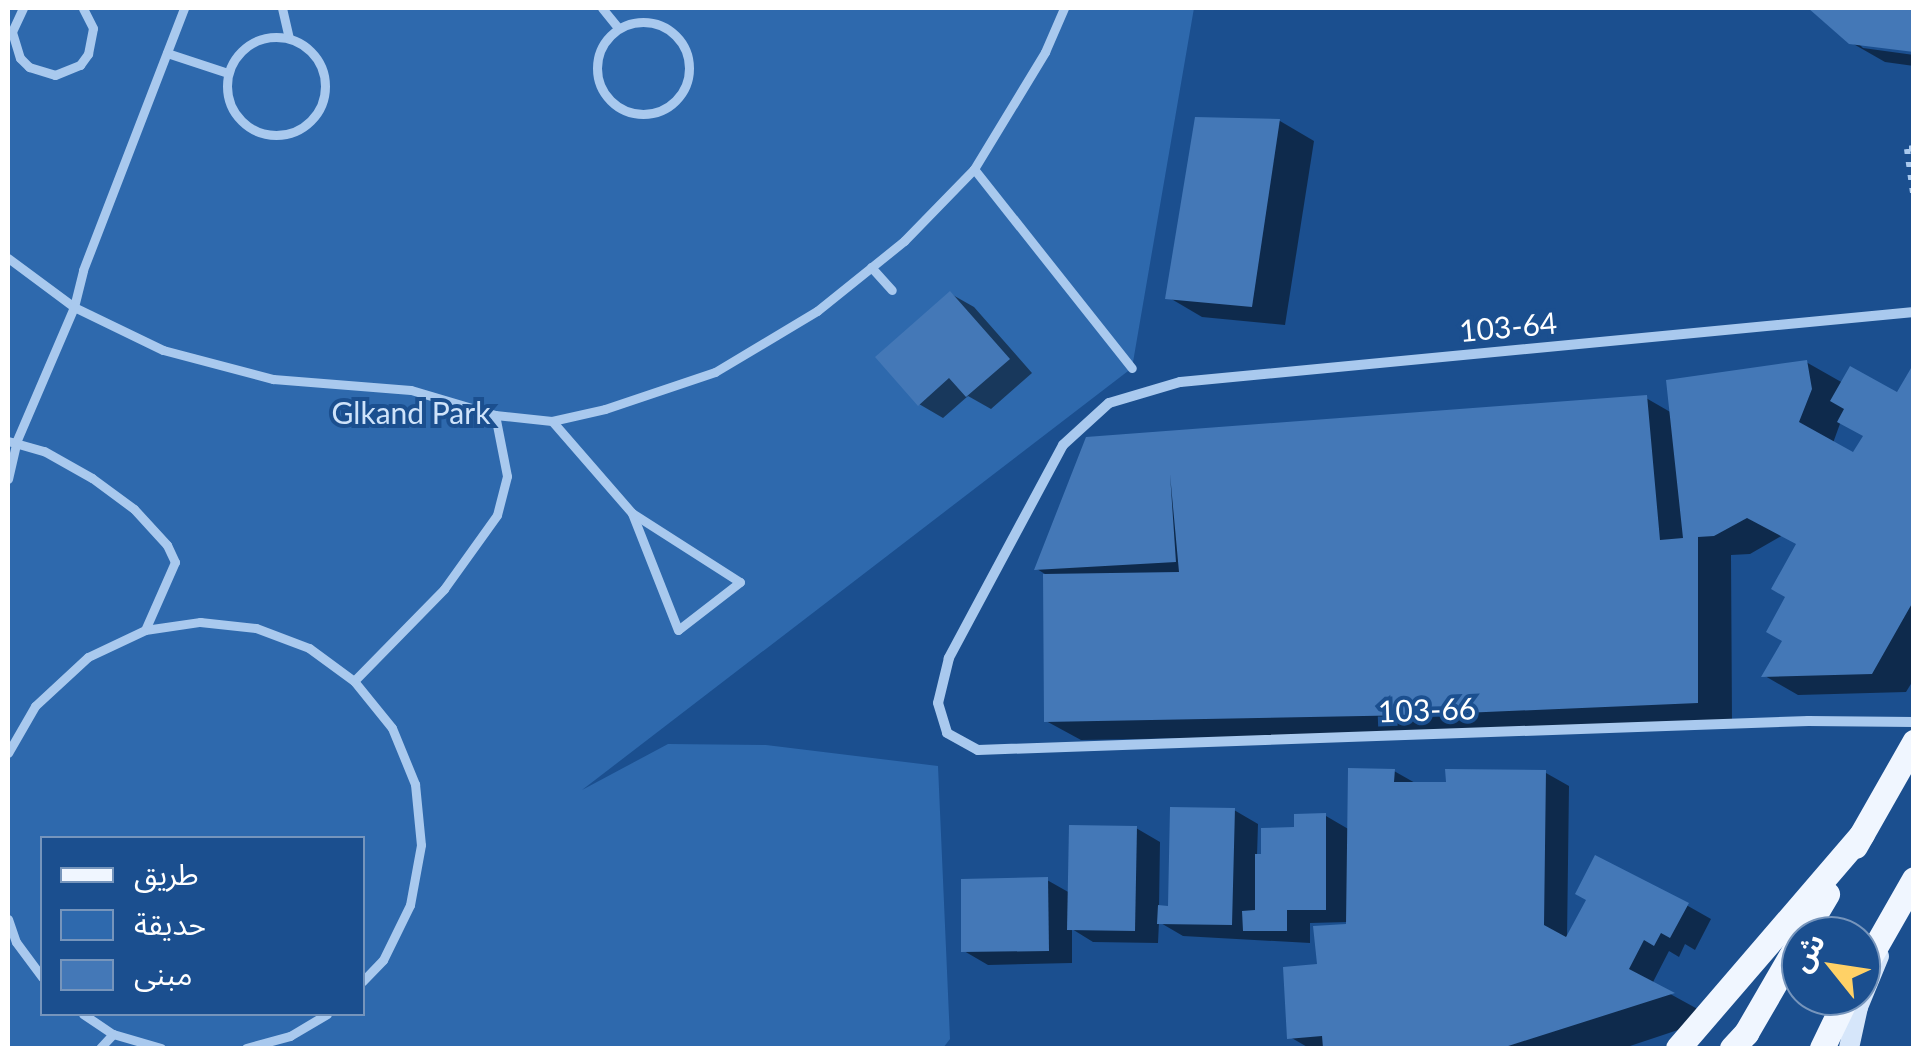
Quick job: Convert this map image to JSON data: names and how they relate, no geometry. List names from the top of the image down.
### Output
{
  "streets": {
    "street": ["103-64", "103-66"]
  },
  "crossings": [
    ["103-64", "103-66"]
  ],
  "parks": ["Glkand Park"],
  "legend": ["طريق", "حديقة", "مبنى"],
  "north": "top left"
}
